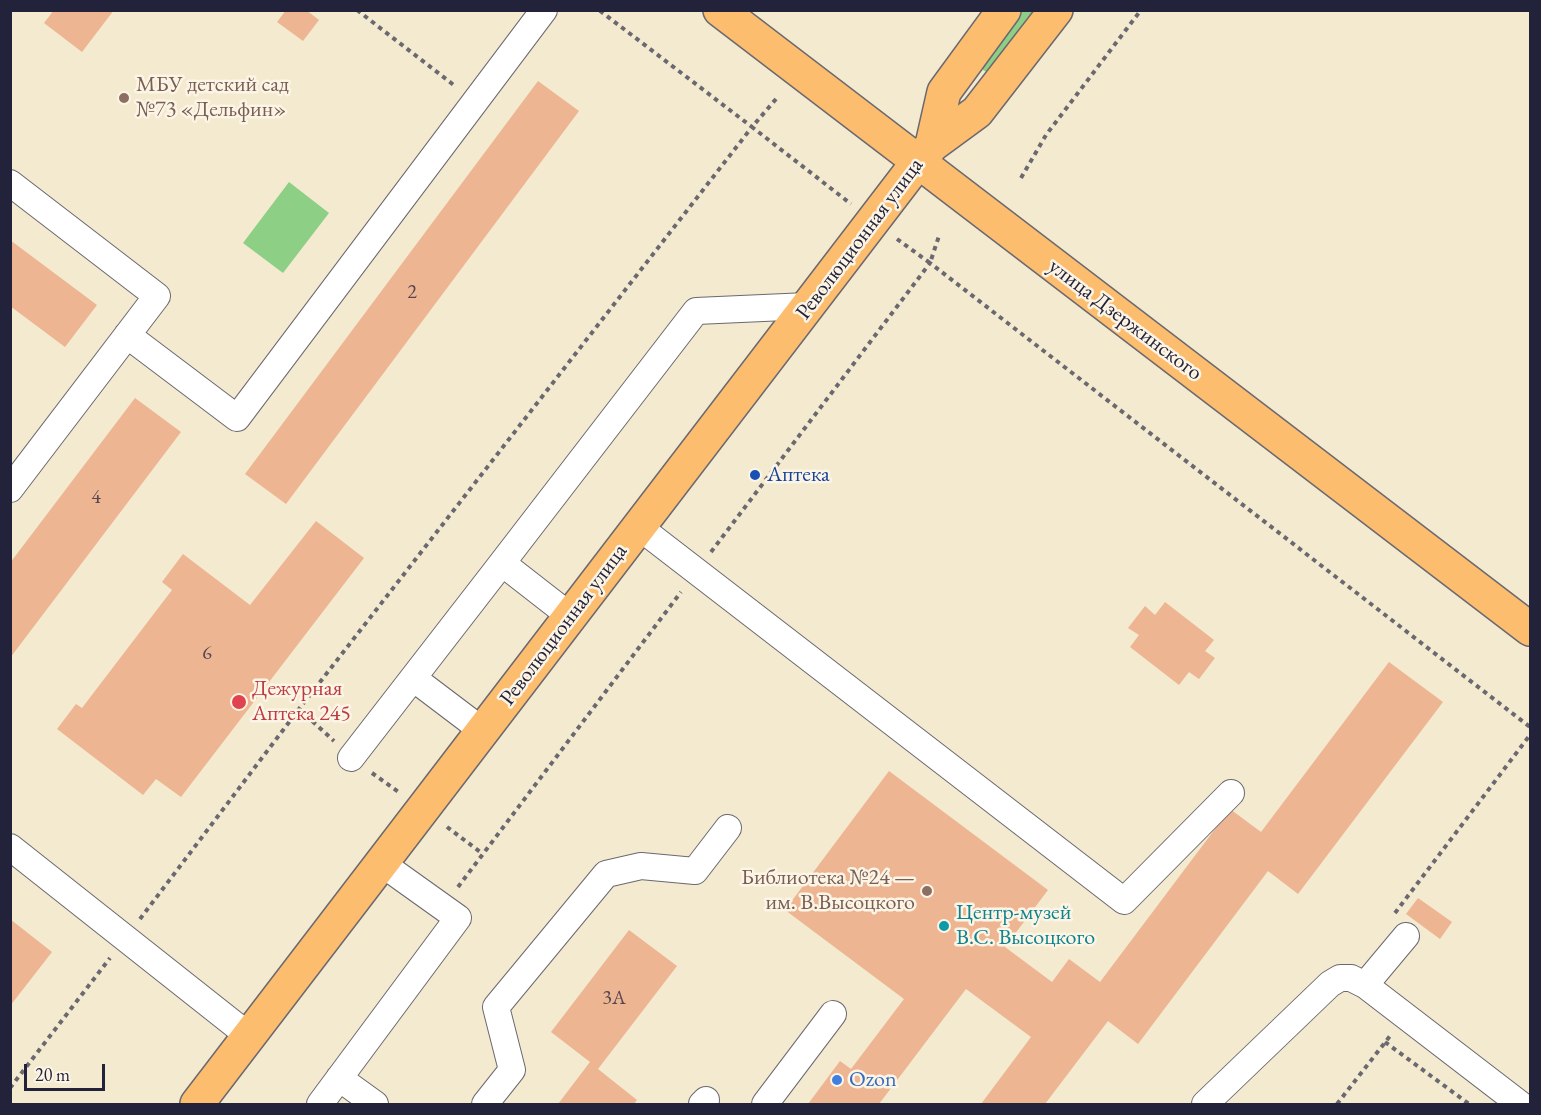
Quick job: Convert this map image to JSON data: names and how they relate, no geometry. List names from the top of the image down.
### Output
{
  "streets": {
    "main road": ["Революционная улица", "улица Дзержинского"]
  },
  "crossings": [
    ["Революционная улица", "улица Дзержинского"]
  ],
  "places": [
    "МБУ детский сад №73 «Дельфин»",
    "Аптека",
    "Дежурная Аптека 245",
    "Библиотека №24 — им. В.Высоцкого",
    "Центр-музей В.С. Высоцкого",
    "Ozon"
  ],
  "house_numbers": [
    "2",
    "4",
    "6",
    "3А"
  ],
  "scale_bar": "20 m"
}
